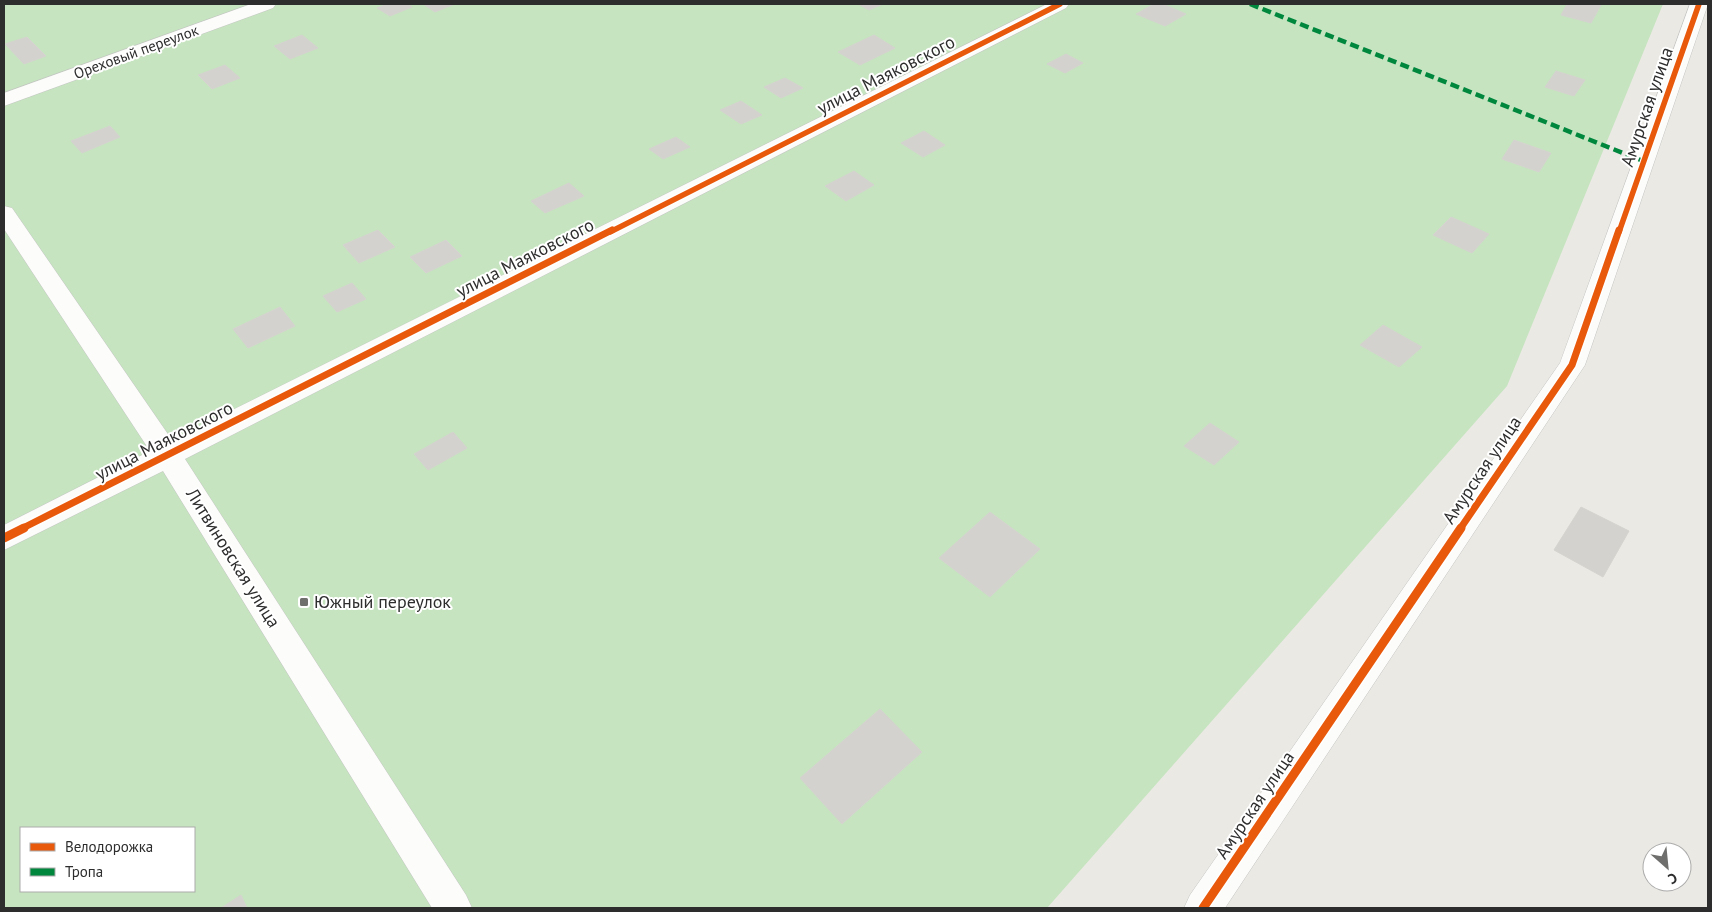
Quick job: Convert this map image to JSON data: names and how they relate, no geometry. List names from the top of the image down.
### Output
{
  "streets": {
    "street": [
      "Ореховый переулок",
      "улица Маяковского",
      "Амурская улица",
      "Литвиновская улица"
    ]
  },
  "crossings": [
    ["улица Маяковского", "Литвиновская улица"]
  ],
  "places": {
    "transit": ["Южный переулок"]
  },
  "legend": ["Велодорожка", "Тропа"],
  "north": "bottom right"
}
